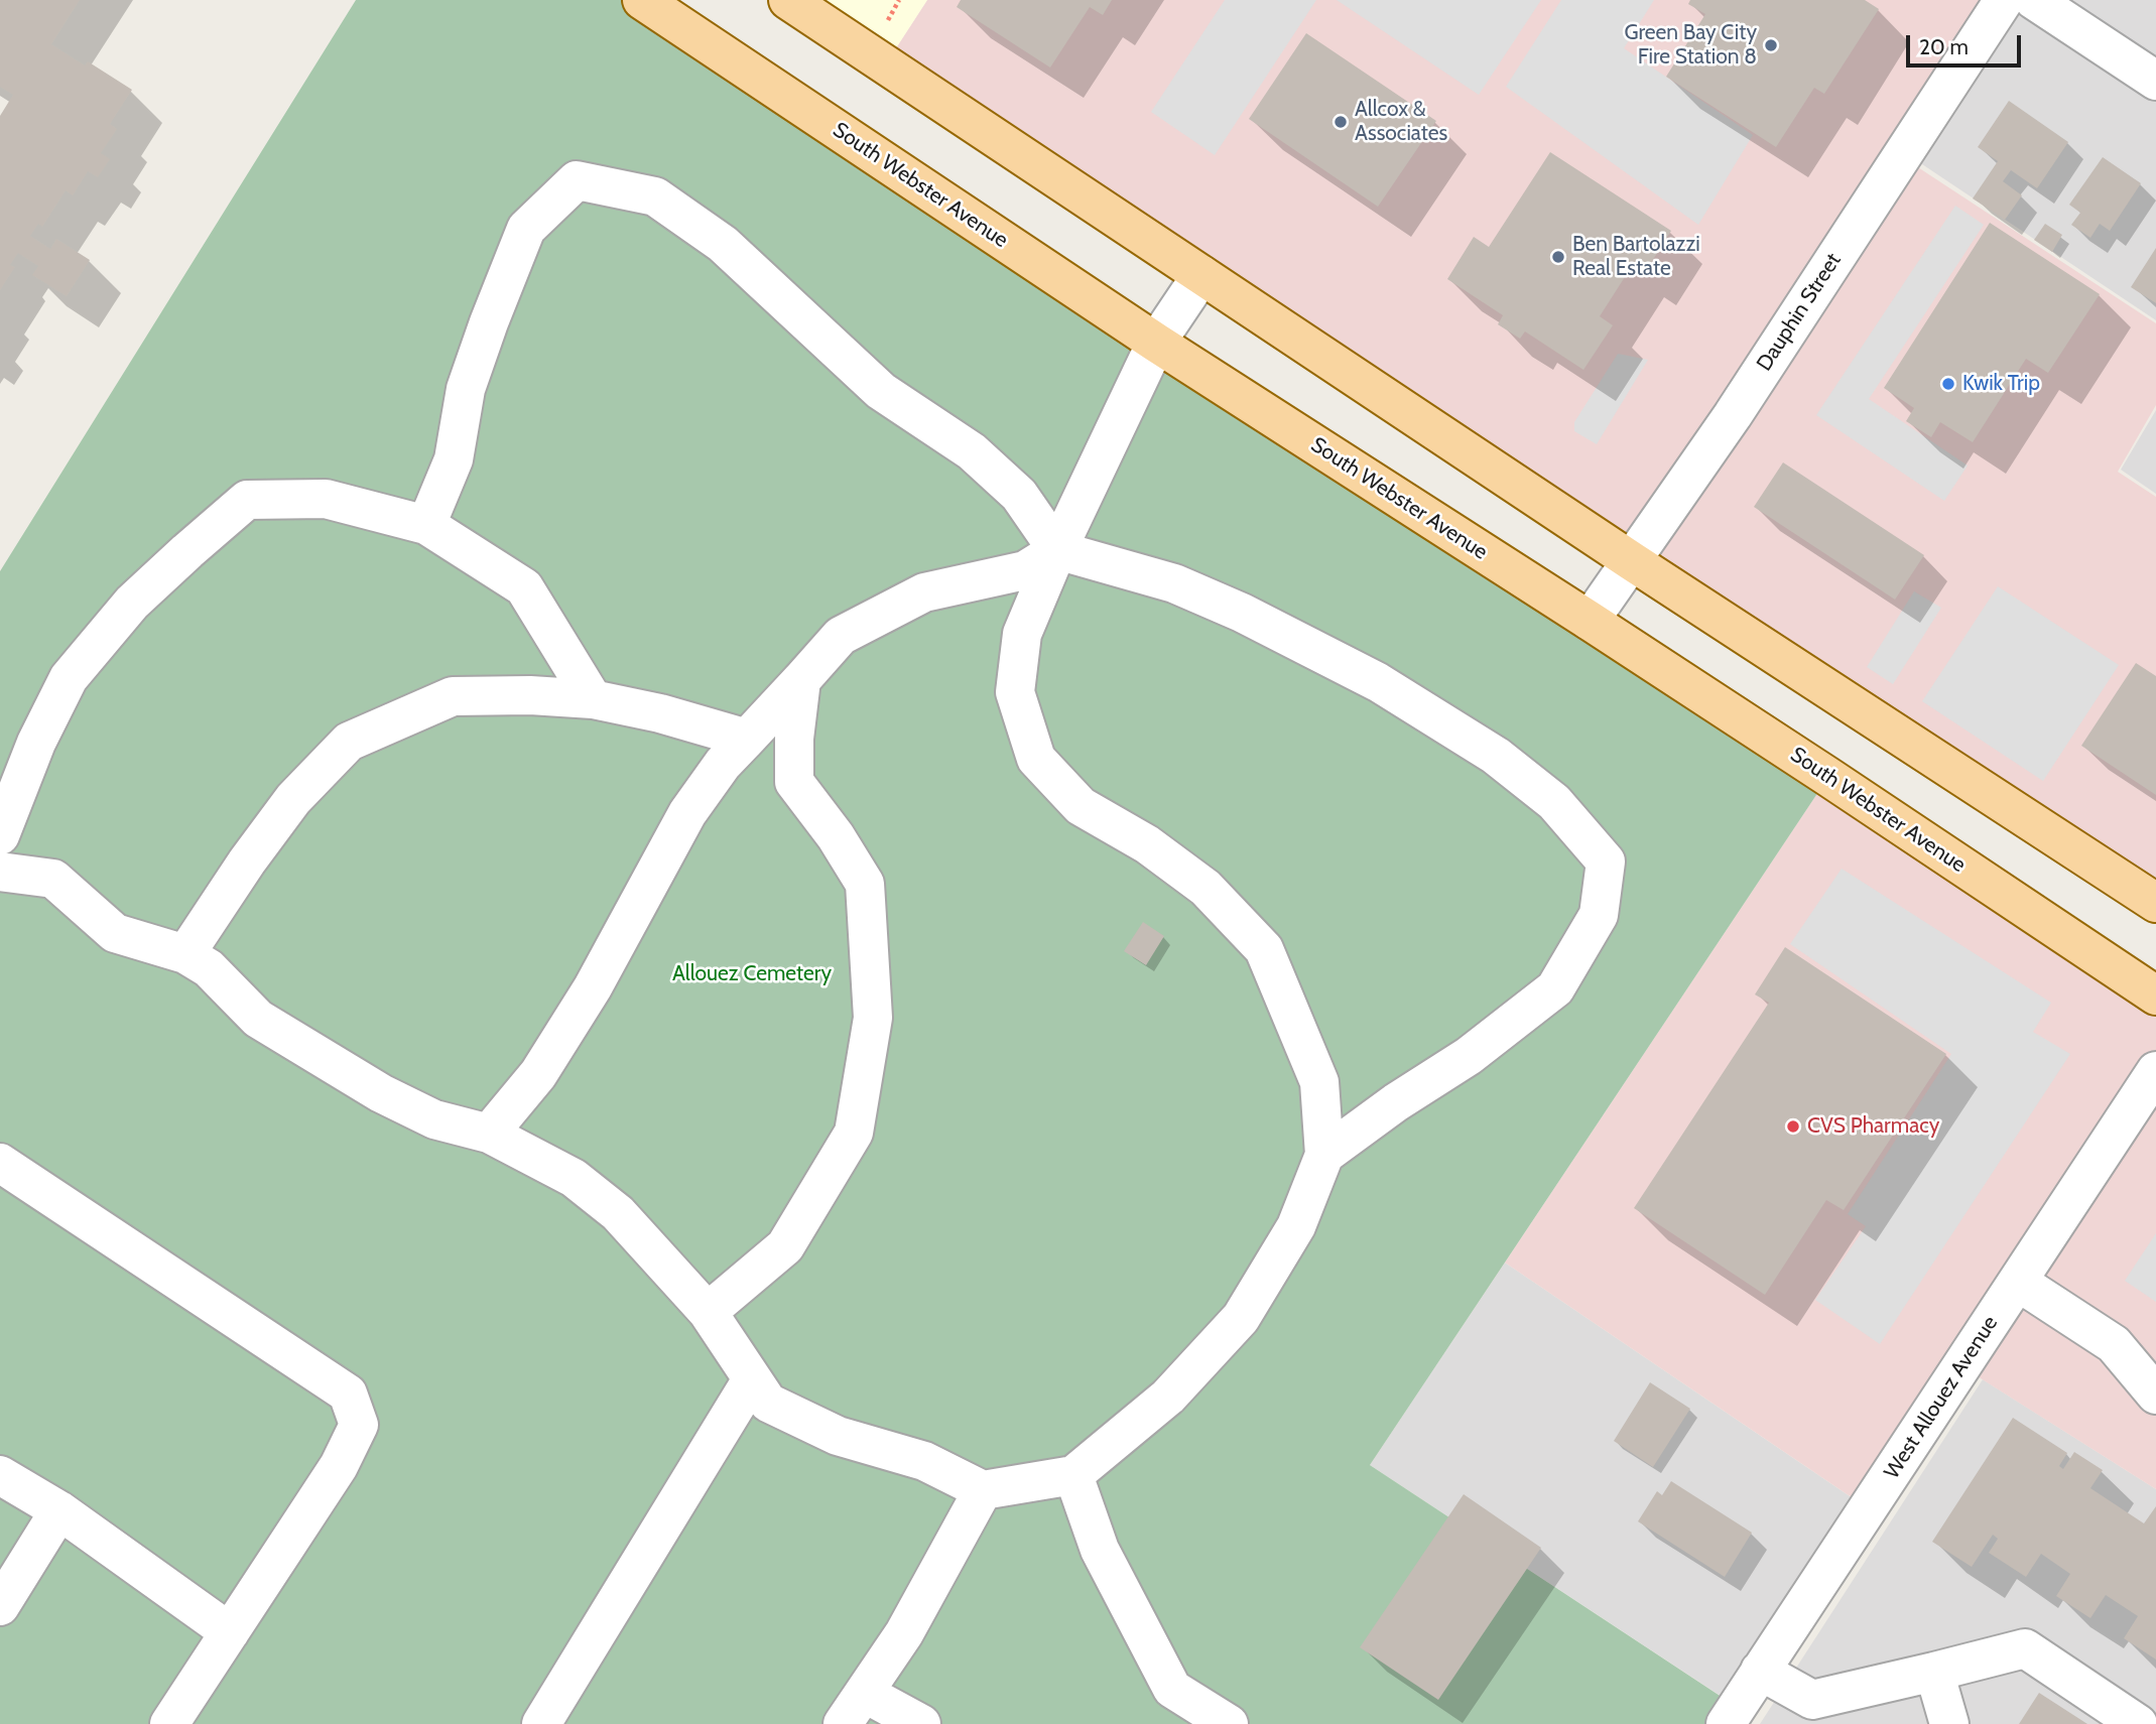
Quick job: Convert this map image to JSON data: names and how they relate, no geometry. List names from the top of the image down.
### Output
{
  "streets": {
    "main road": ["South Webster Avenue"],
    "street": ["Dauphin Street", "West Allouez Avenue"]
  },
  "crossings": [
    ["South Webster Avenue", "Dauphin Street"]
  ],
  "parks": ["Allouez Cemetery"],
  "places": [
    "Green Bay City Fire Station 8",
    "Allcox & Associates",
    "Ben Bartolazzi Real Estate",
    "Kwik Trip",
    "CVS Pharmacy"
  ],
  "scale_bar": "20 m"
}
